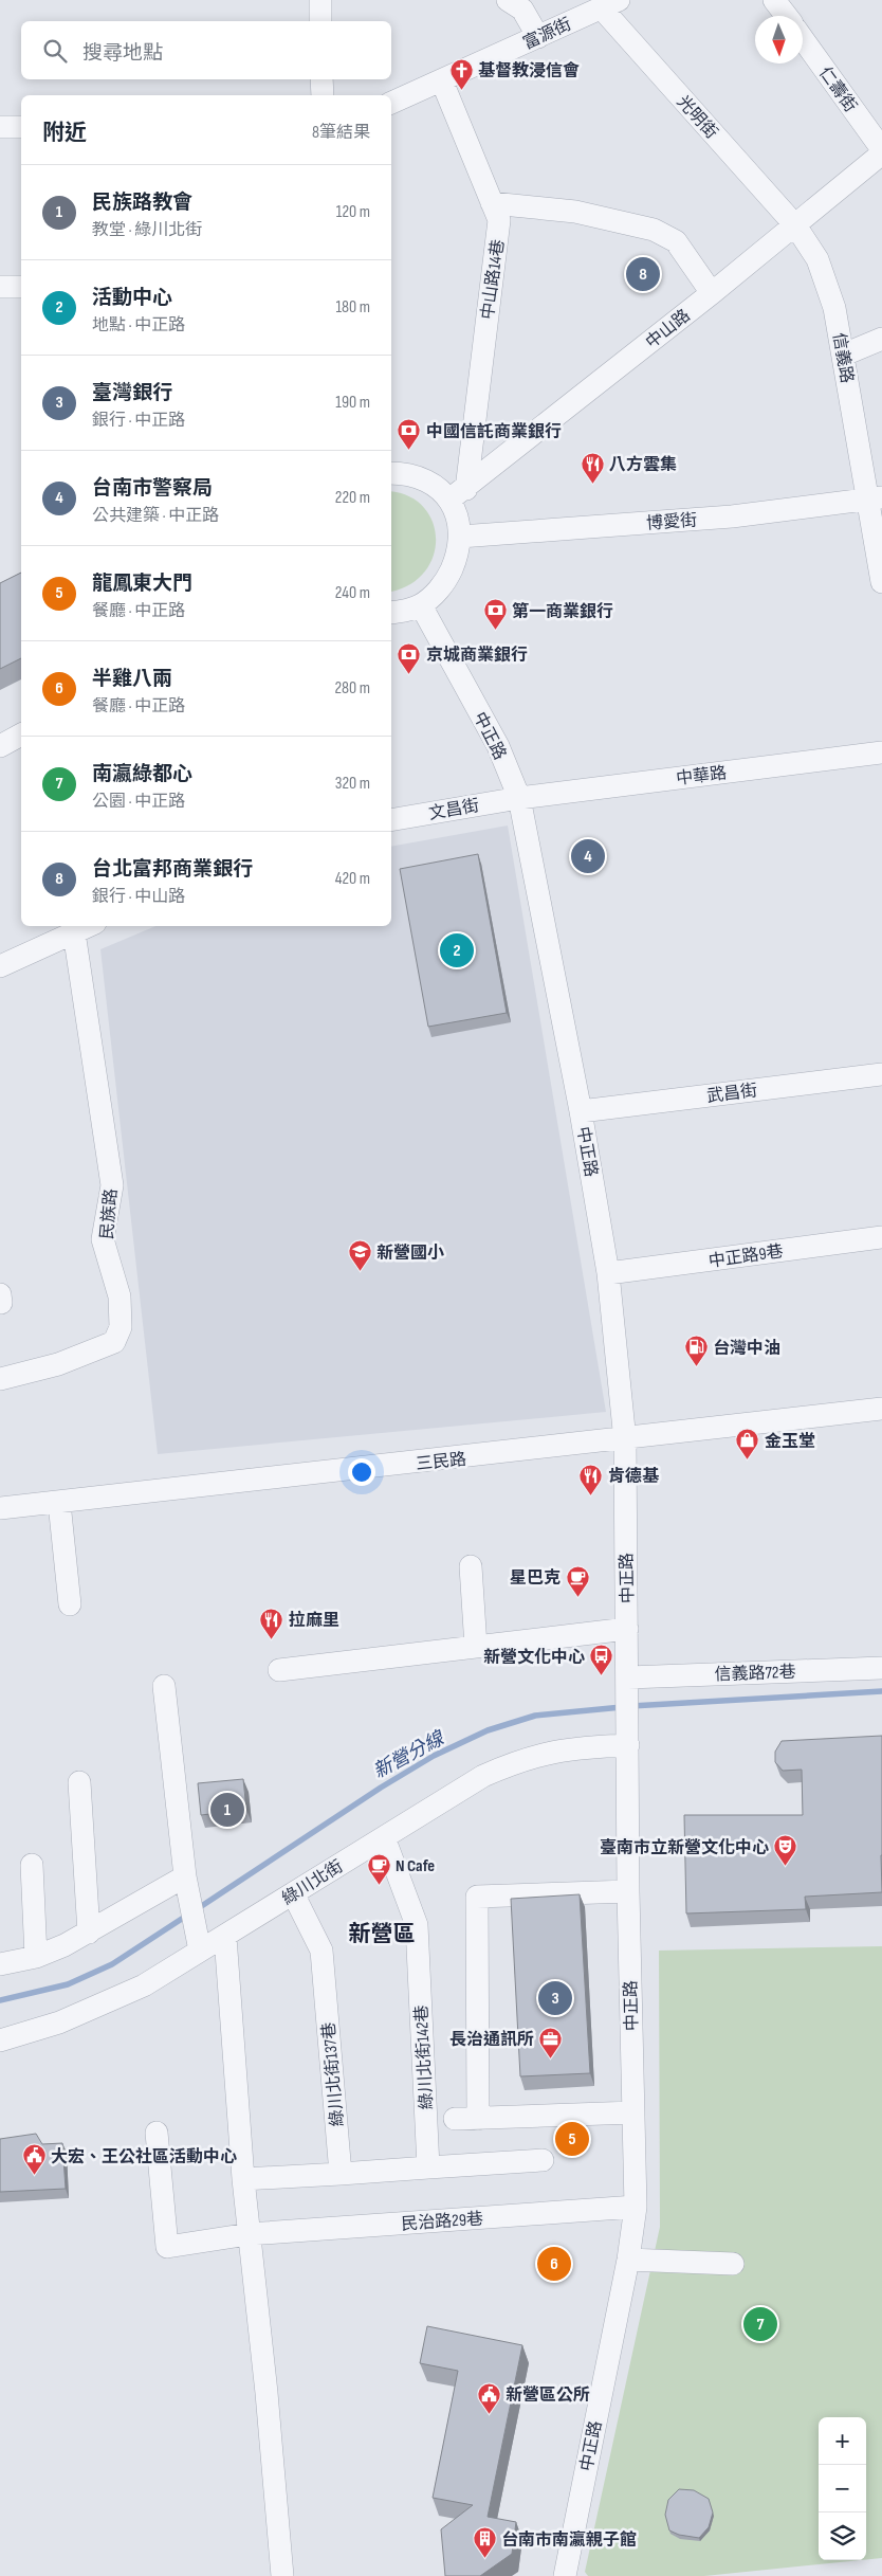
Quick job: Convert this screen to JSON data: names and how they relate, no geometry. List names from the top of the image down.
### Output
{
  "streets": {
    "street": [
      "富源街",
      "仁壽街",
      "光明街",
      "中山路14巷",
      "中山路",
      "信義路",
      "博愛街",
      "中正路",
      "中華路",
      "文昌街",
      "武昌街",
      "民族路",
      "中正路9巷",
      "三民路",
      "信義路72巷",
      "綠川北街",
      "綠川北街142巷",
      "綠川北街137巷",
      "民治路29巷"
    ]
  },
  "crossings": [
    ["富源街", "光明街"],
    ["富源街", "中山路14巷"],
    ["光明街", "中山路"],
    ["光明街", "信義路"],
    ["中山路14巷", "中山路"],
    ["中山路", "信義路"],
    ["信義路", "博愛街"],
    ["中正路", "中華路"],
    ["中正路", "文昌街"],
    ["中正路", "武昌街"],
    ["中正路", "中正路9巷"],
    ["中正路", "三民路"],
    ["中正路", "信義路72巷"],
    ["中正路", "綠川北街"],
    ["中正路", "民治路29巷"],
    ["中華路", "文昌街"],
    ["綠川北街", "綠川北街142巷"],
    ["綠川北街", "綠川北街137巷"]
  ],
  "districts": ["新營區"],
  "water": ["新營分線"],
  "places": {
    "church": ["基督教浸信會"],
    "bank": ["中國信託商業銀行", "第一商業銀行", "京城商業銀行"],
    "restaurant": ["八方雲集", "肯德基", "拉麻里"],
    "school or university": ["新營國小"],
    "fuel station": ["台灣中油"],
    "shop": ["金玉堂"],
    "cafe": ["星巴克", "N Cafe"],
    "bus stop": ["新營文化中心"],
    "theatre": ["臺南市立新營文化中心"],
    "office": ["長治通訊所"],
    "public building": ["大宏、王公社區活動中心", "新營區公所"],
    "building": ["台南市南瀛親子館"]
  },
  "north": "bottom",
  "page": {
    "search": "搜尋地點",
    "heading": ["附近", "8筆結果"],
    "list": [
      {
        "mark": "1",
        "name": "民族路教會",
        "note": "教堂 · 綠川北街",
        "value": "120 m"
      },
      {
        "mark": "2",
        "name": "活動中心",
        "note": "地點 · 中正路",
        "value": "180 m"
      },
      {
        "mark": "3",
        "name": "臺灣銀行",
        "note": "銀行 · 中正路",
        "value": "190 m"
      },
      {
        "mark": "4",
        "name": "台南市警察局",
        "note": "公共建築 · 中正路",
        "value": "220 m"
      },
      {
        "mark": "5",
        "name": "龍鳳東大門",
        "note": "餐廳 · 中正路",
        "value": "240 m"
      },
      {
        "mark": "6",
        "name": "半雞八兩",
        "note": "餐廳 · 中正路",
        "value": "280 m"
      },
      {
        "mark": "7",
        "name": "南瀛綠都心",
        "note": "公園 · 中正路",
        "value": "320 m"
      },
      {
        "mark": "8",
        "name": "台北富邦商業銀行",
        "note": "銀行 · 中山路",
        "value": "420 m"
      }
    ],
    "pins": [
      "8",
      "4",
      "2",
      "1",
      "3",
      "5",
      "6",
      "7"
    ],
    "map_buttons": ["+", "−"]
  }
}
